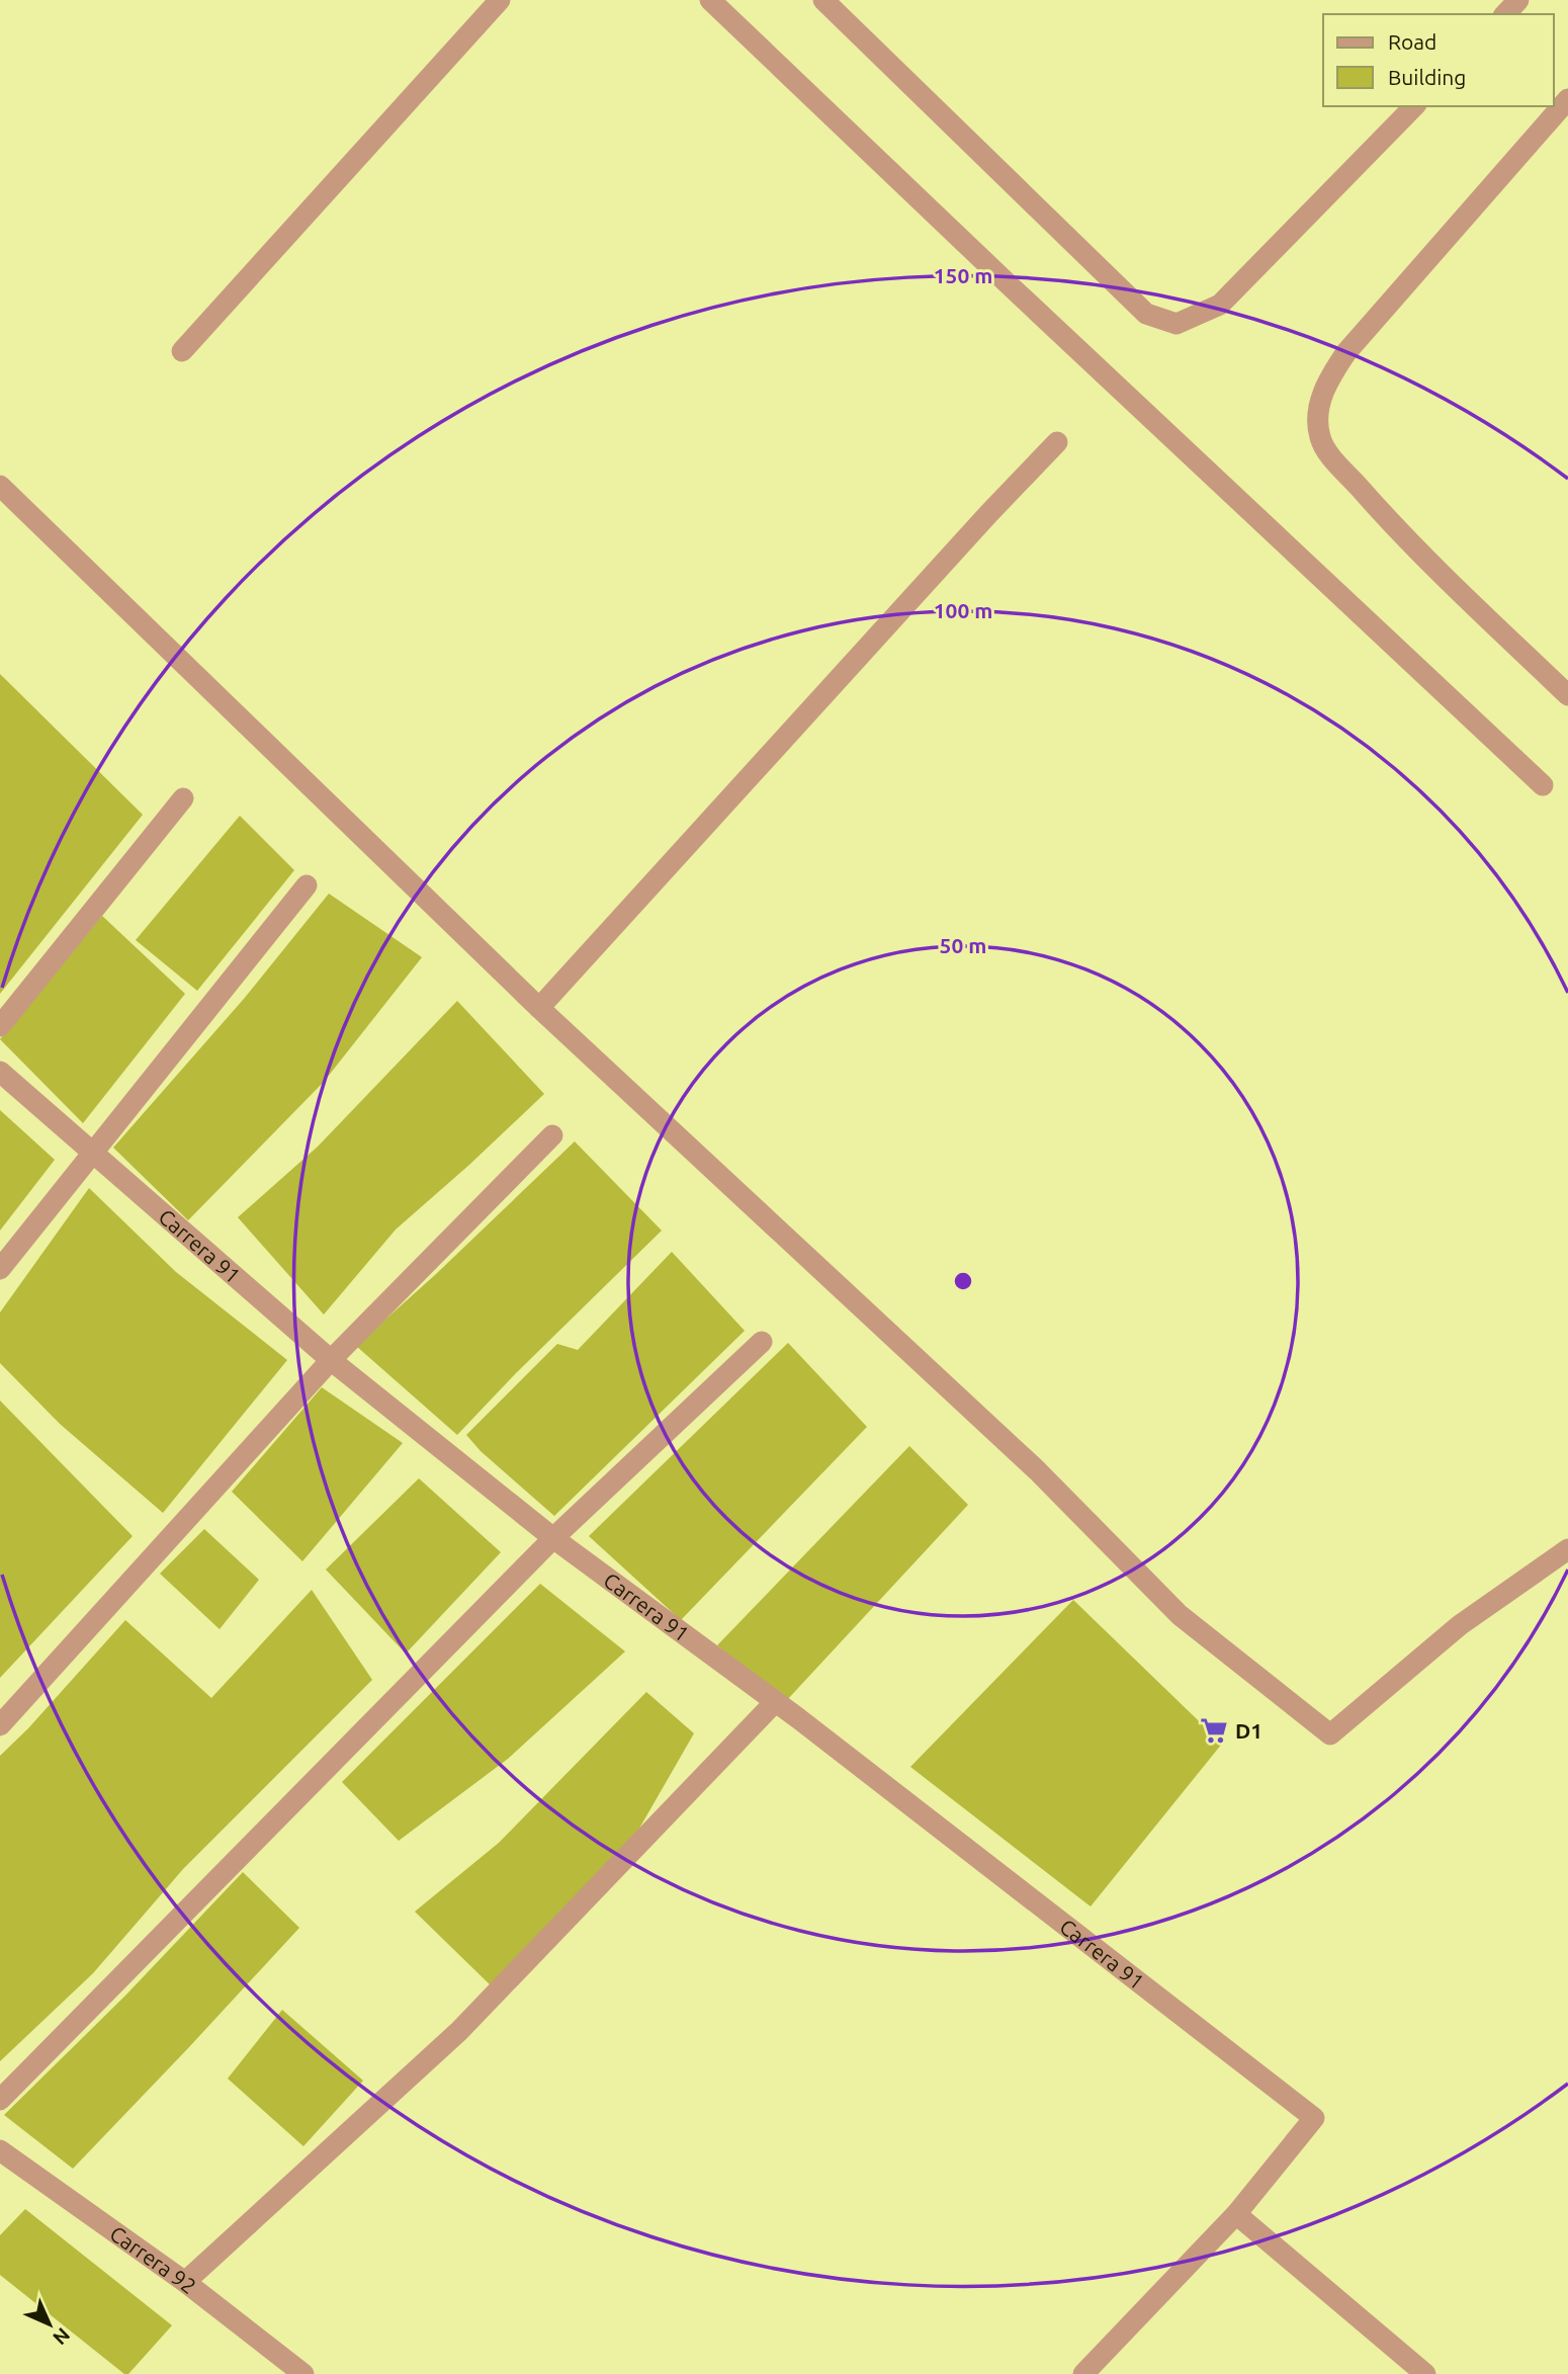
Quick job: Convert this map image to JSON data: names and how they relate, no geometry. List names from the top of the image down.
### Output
{
  "streets": {
    "street": ["Carrera 91", "Carrera 92"]
  },
  "places": {
    "supermarket": ["D1"]
  },
  "legend": ["Road", "Building"],
  "north": "bottom right",
  "rings": ["150 m", "100 m", "50 m"]
}
